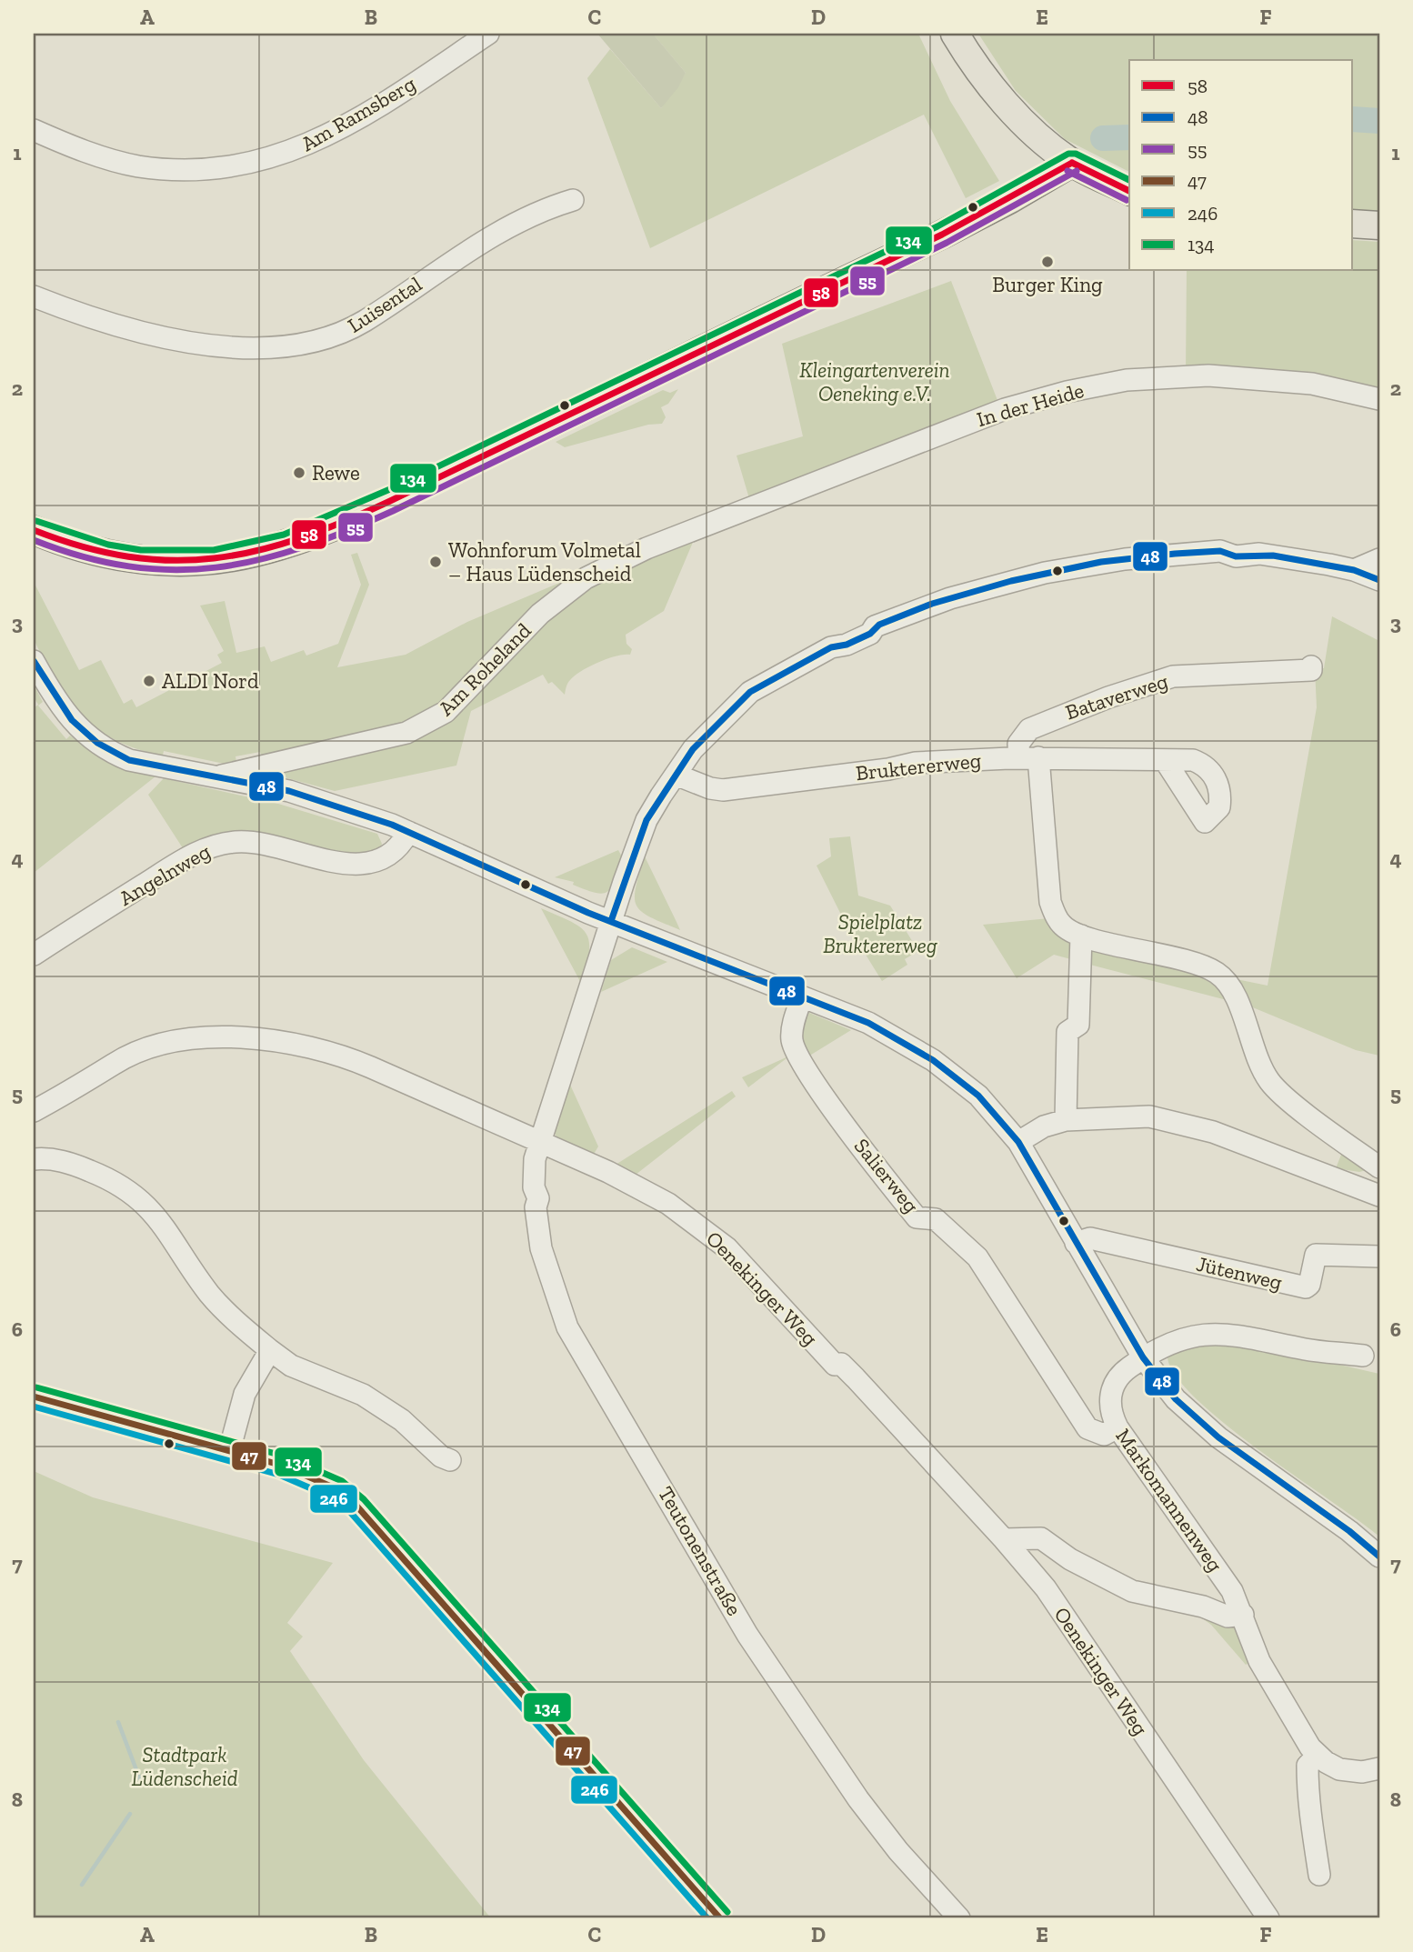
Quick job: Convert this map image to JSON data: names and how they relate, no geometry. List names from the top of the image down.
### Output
{
  "streets": {
    "street": [
      "Am Ramsberg",
      "Luisental",
      "In der Heide",
      "Am Roheland",
      "Bataverweg",
      "Bruktererweg",
      "Angelnweg",
      "Salierweg",
      "Jütenweg",
      "Oenekinger Weg",
      "Markomannenweg",
      "Teutonenstraße"
    ]
  },
  "crossings": [
    ["In der Heide", "Am Roheland"],
    ["Bataverweg", "Bruktererweg"],
    ["Bruktererweg", "Teutonenstraße"],
    ["Salierweg", "Markomannenweg"],
    ["Oenekinger Weg", "Teutonenstraße"]
  ],
  "parks": ["Kleingartenverein Oeneking e.V.", "Spielplatz Bruktererweg", "Stadtpark Lüdenscheid"],
  "places": [
    "Burger King",
    "Rewe",
    "Wohnforum Volmetal – Haus Lüdenscheid",
    "ALDI Nord"
  ],
  "lines": [
    "transit line 134",
    "transit line 58",
    "transit line 55",
    "transit line 48",
    "transit line 47",
    "transit line 246"
  ],
  "legend": [
    "58",
    "48",
    "55",
    "47",
    "246",
    "134"
  ],
  "grid": {
    "columns": [
      "A",
      "B",
      "C",
      "D",
      "E",
      "F"
    ],
    "rows": [
      "1",
      "2",
      "3",
      "4",
      "5",
      "6",
      "7",
      "8"
    ]
  }
}
